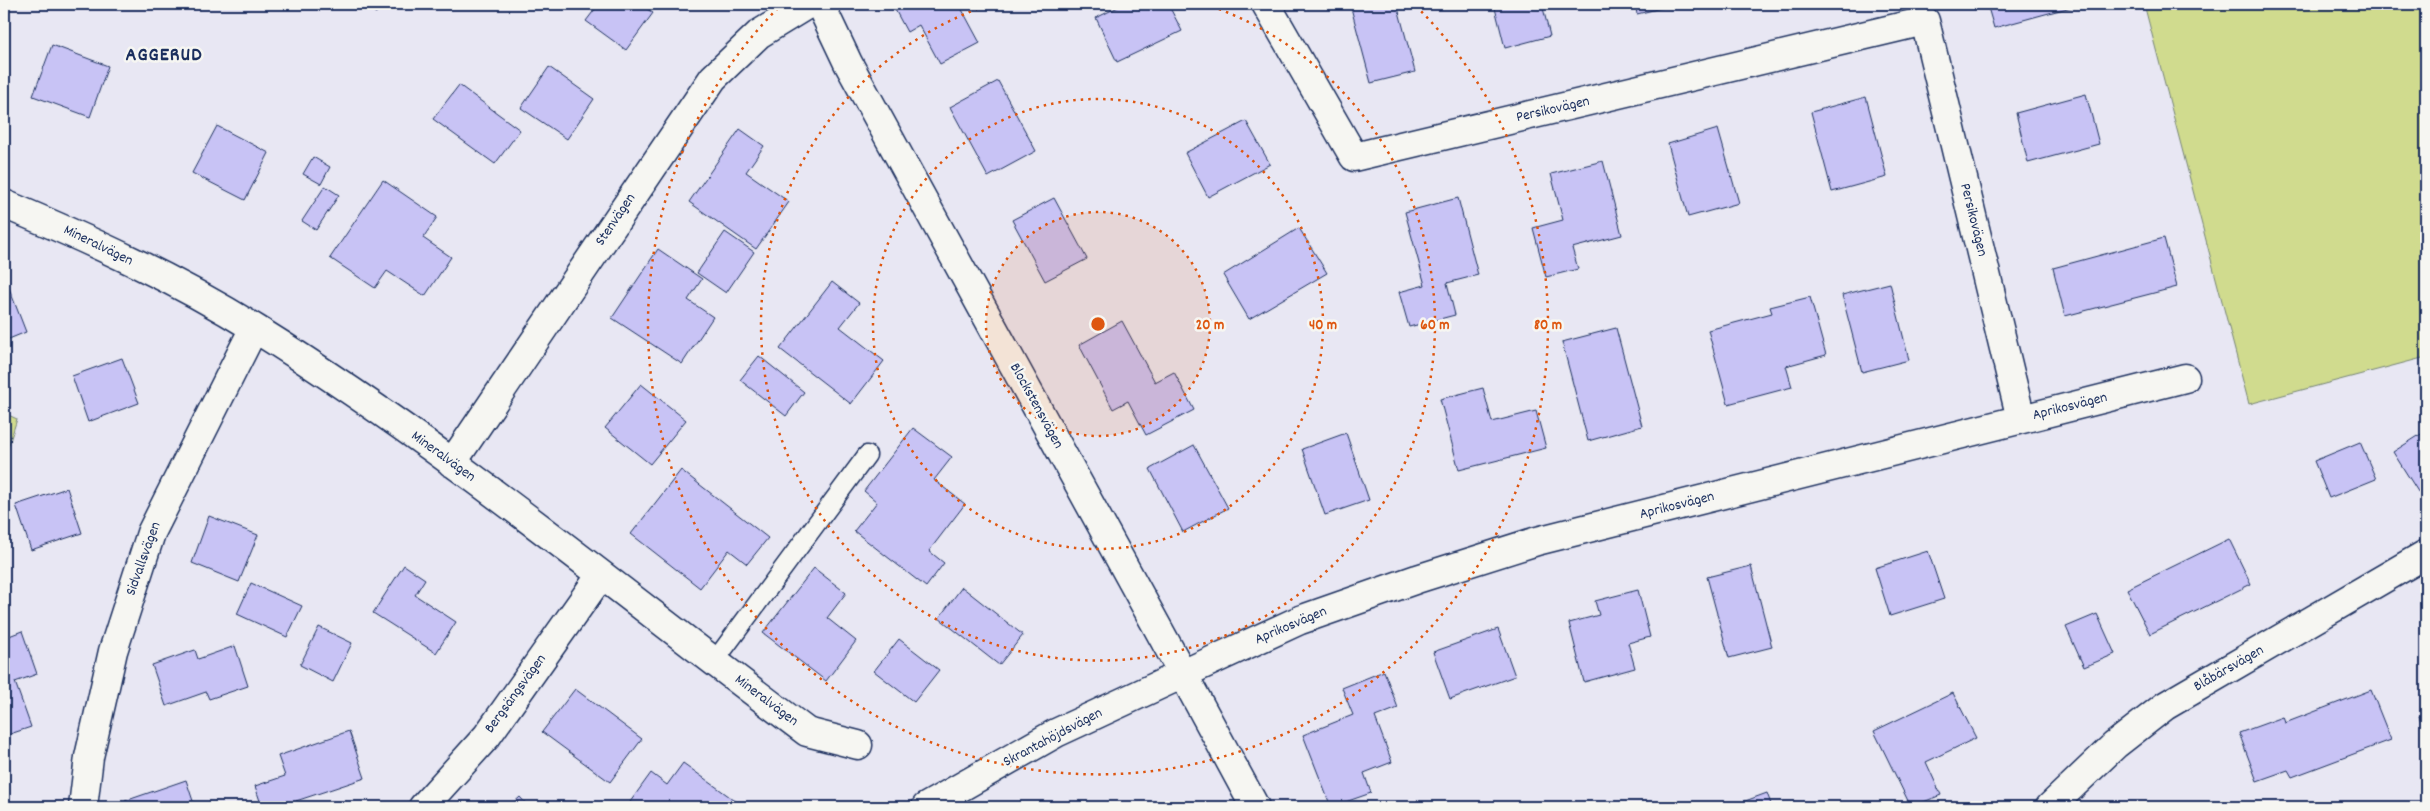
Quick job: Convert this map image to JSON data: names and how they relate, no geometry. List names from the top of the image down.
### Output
{
  "streets": {
    "street": [
      "Persikovägen",
      "Stenvägen",
      "Mineralvägen",
      "Blockstensvägen",
      "Aprikosvägen",
      "Sidvallsvägen",
      "Blåbärsvägen",
      "Bergsängsvägen",
      "Skrantahöjdsvägen"
    ]
  },
  "crossings": [
    ["Persikovägen", "Aprikosvägen"],
    ["Stenvägen", "Mineralvägen"],
    ["Mineralvägen", "Sidvallsvägen"],
    ["Mineralvägen", "Bergsängsvägen"],
    ["Blockstensvägen", "Aprikosvägen"],
    ["Blockstensvägen", "Skrantahöjdsvägen"],
    ["Aprikosvägen", "Skrantahöjdsvägen"]
  ],
  "districts": ["AGGERUD"],
  "rings": [
    "20 m",
    "40 m",
    "60 m",
    "80 m"
  ]
}
